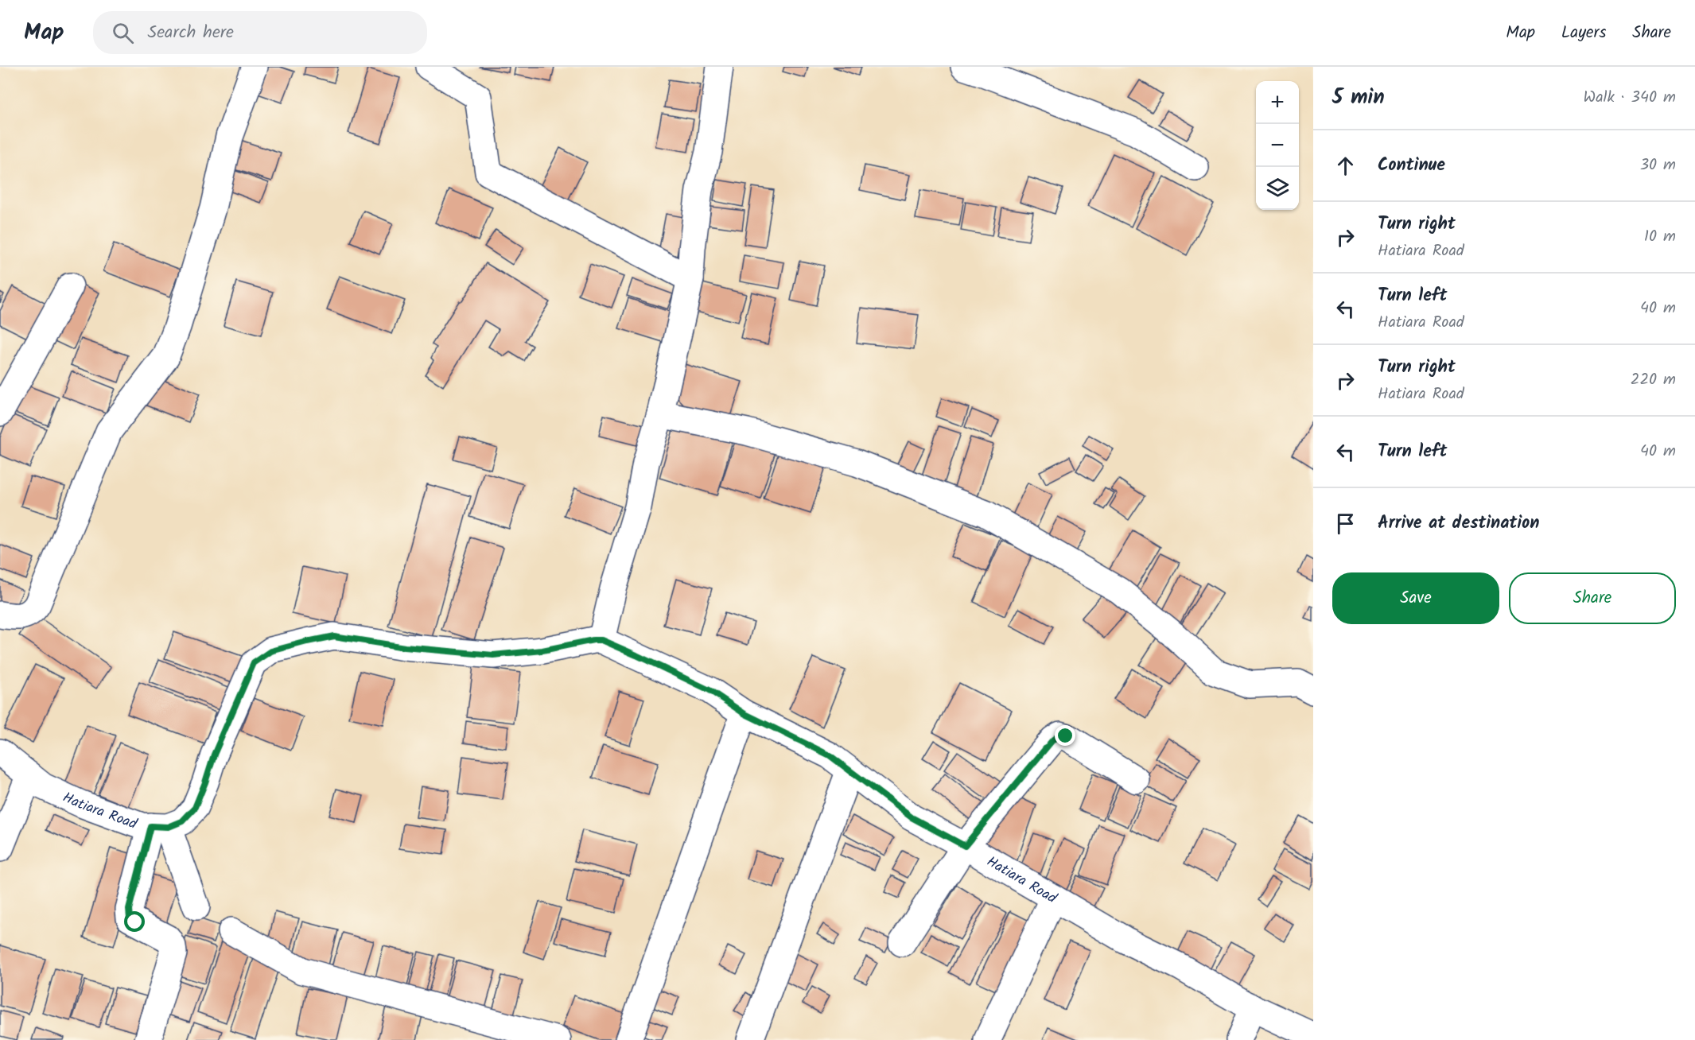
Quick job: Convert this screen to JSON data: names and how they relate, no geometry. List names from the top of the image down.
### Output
{
  "streets": {
    "street": ["Hatiara Road"]
  },
  "page": {
    "header": "Map",
    "search": "Search here",
    "nav": ["Map", "Layers", "Share"],
    "heading": ["5 min", "Walk · 340 m"],
    "map_buttons": ["+", "−"],
    "list": [
      ["Continue", "30 m"],
      ["Turn right", "Hatiara Road", "10 m"],
      ["Turn left", "Hatiara Road", "40 m"],
      ["Turn right", "Hatiara Road", "220 m"],
      ["Turn left", "40 m"],
      "Arrive at destination"
    ],
    "buttons": ["Save", "Share"]
  }
}
